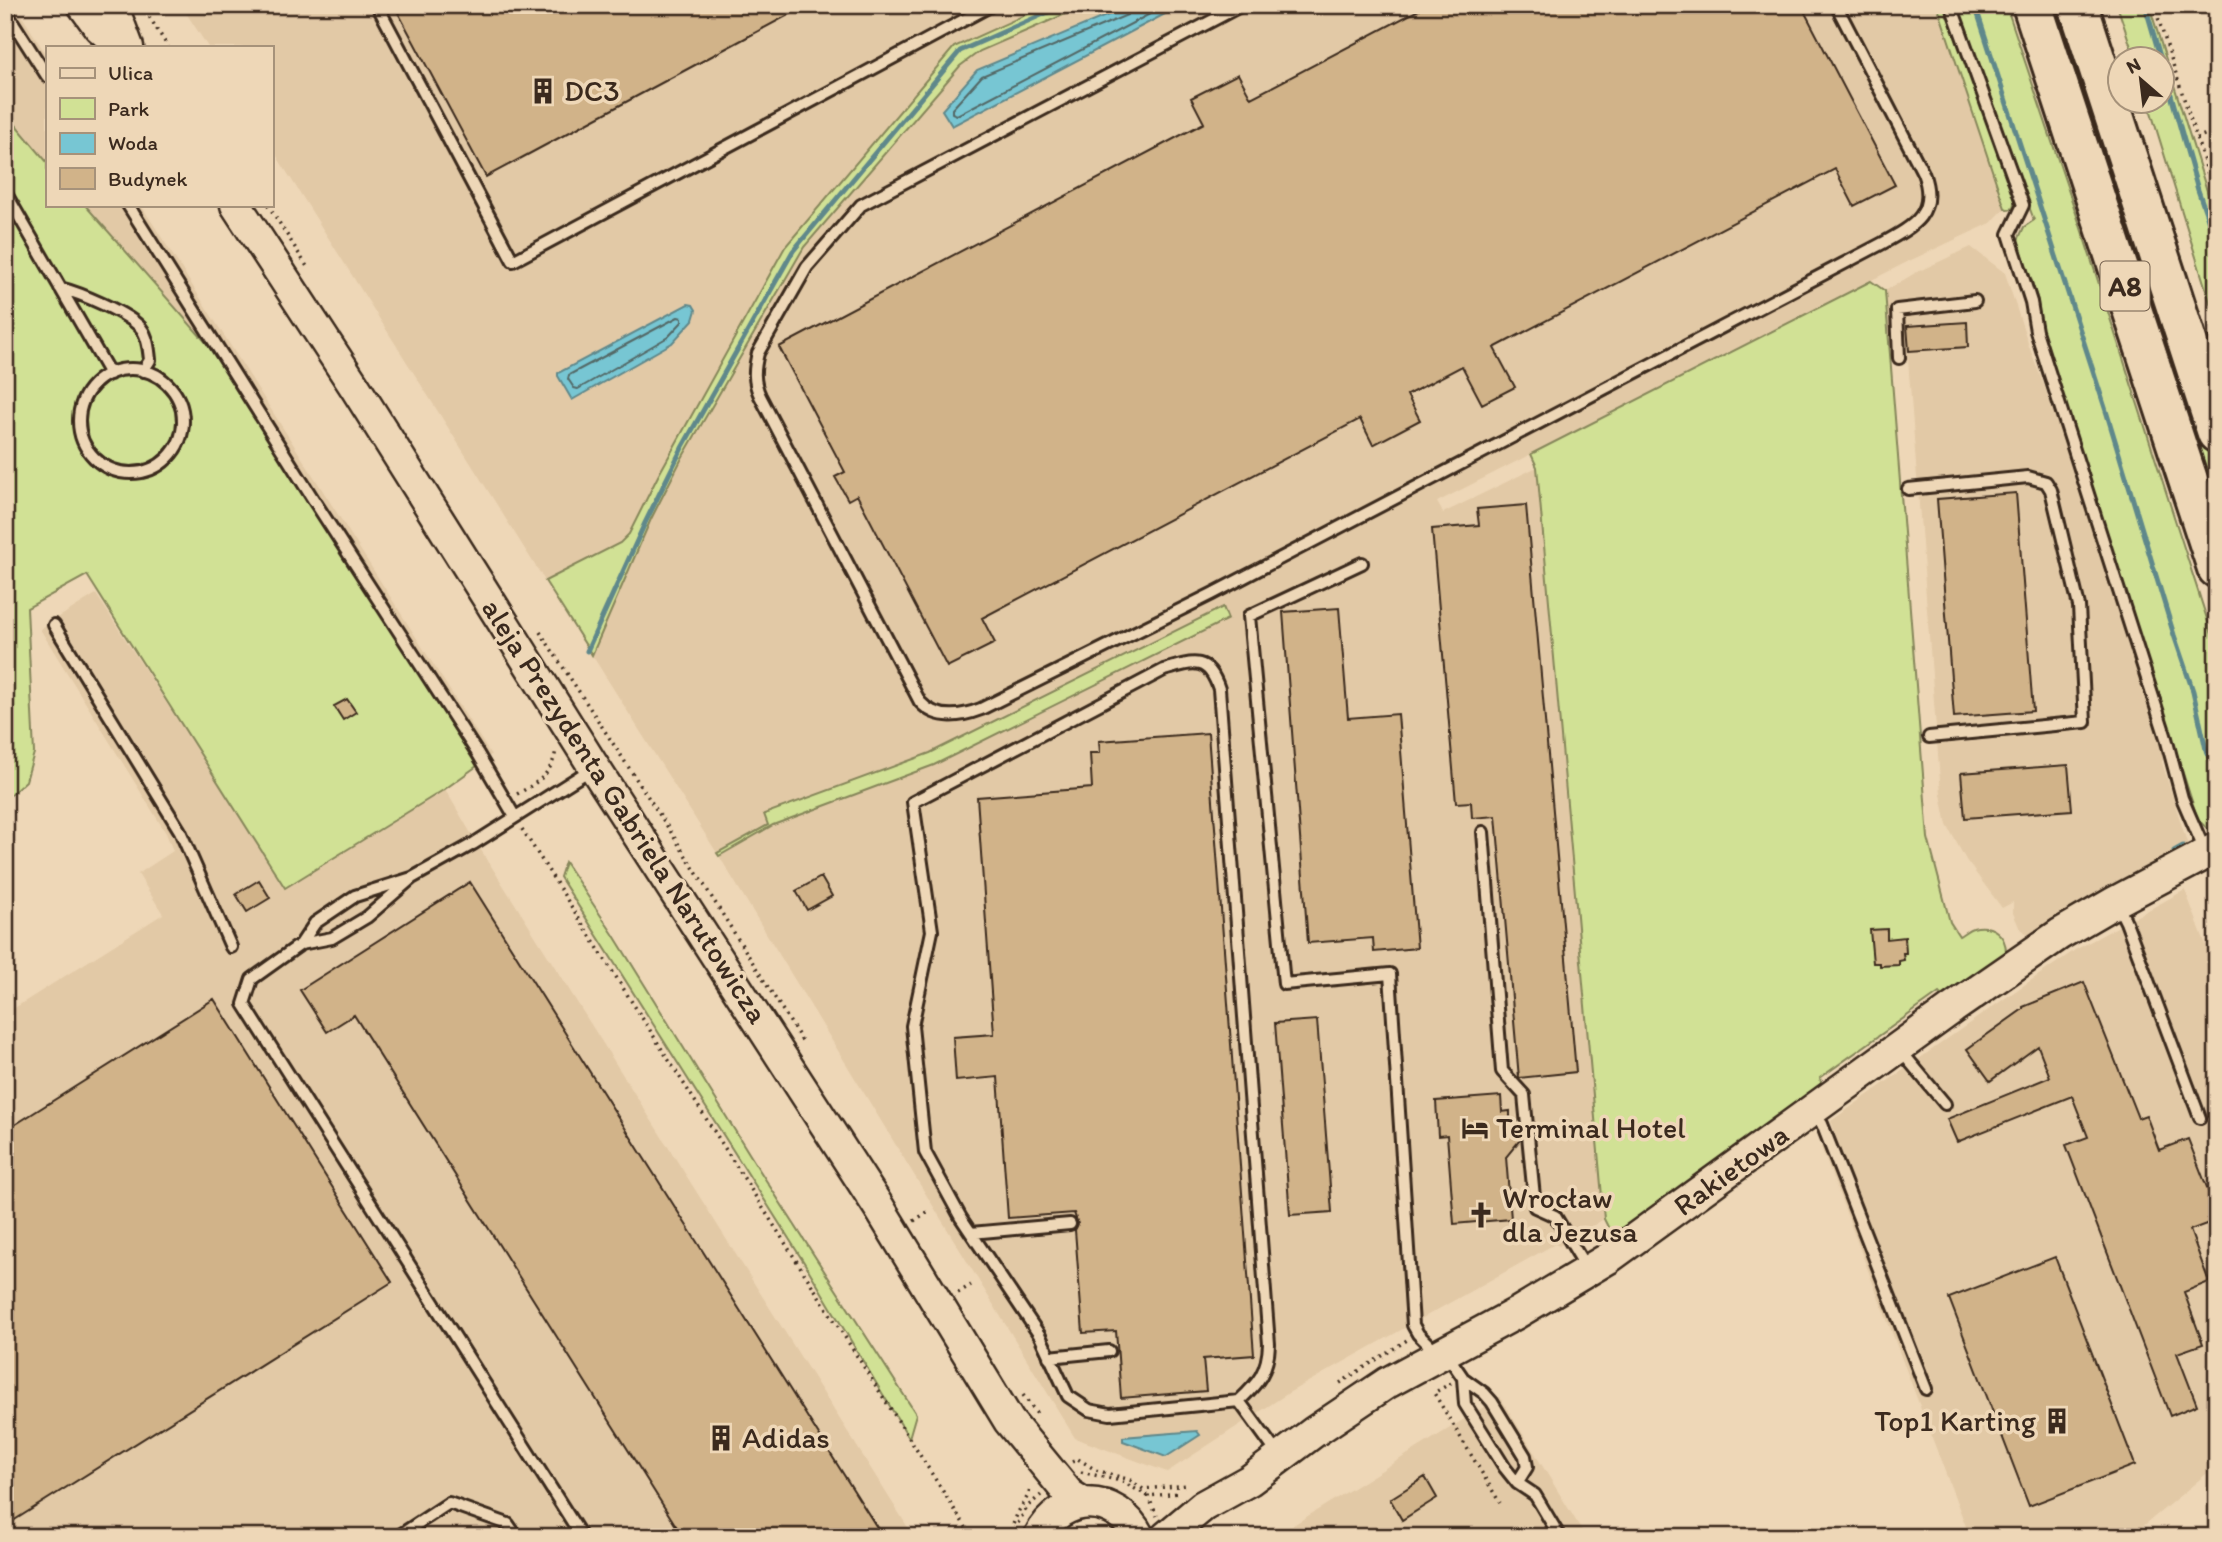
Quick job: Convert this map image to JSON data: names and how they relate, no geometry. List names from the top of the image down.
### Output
{
  "streets": {
    "highway": ["A8"],
    "street": ["aleja Prezydenta Gabriela Narutowicza", "Rakietowa"]
  },
  "places": {
    "building": ["DC3", "Top1 Karting", "Adidas"],
    "hotel": ["Terminal Hotel"],
    "church": ["Wrocław dla Jezusa"]
  },
  "legend": [
    "Ulica",
    "Park",
    "Woda",
    "Budynek"
  ],
  "north": "top left"
}
